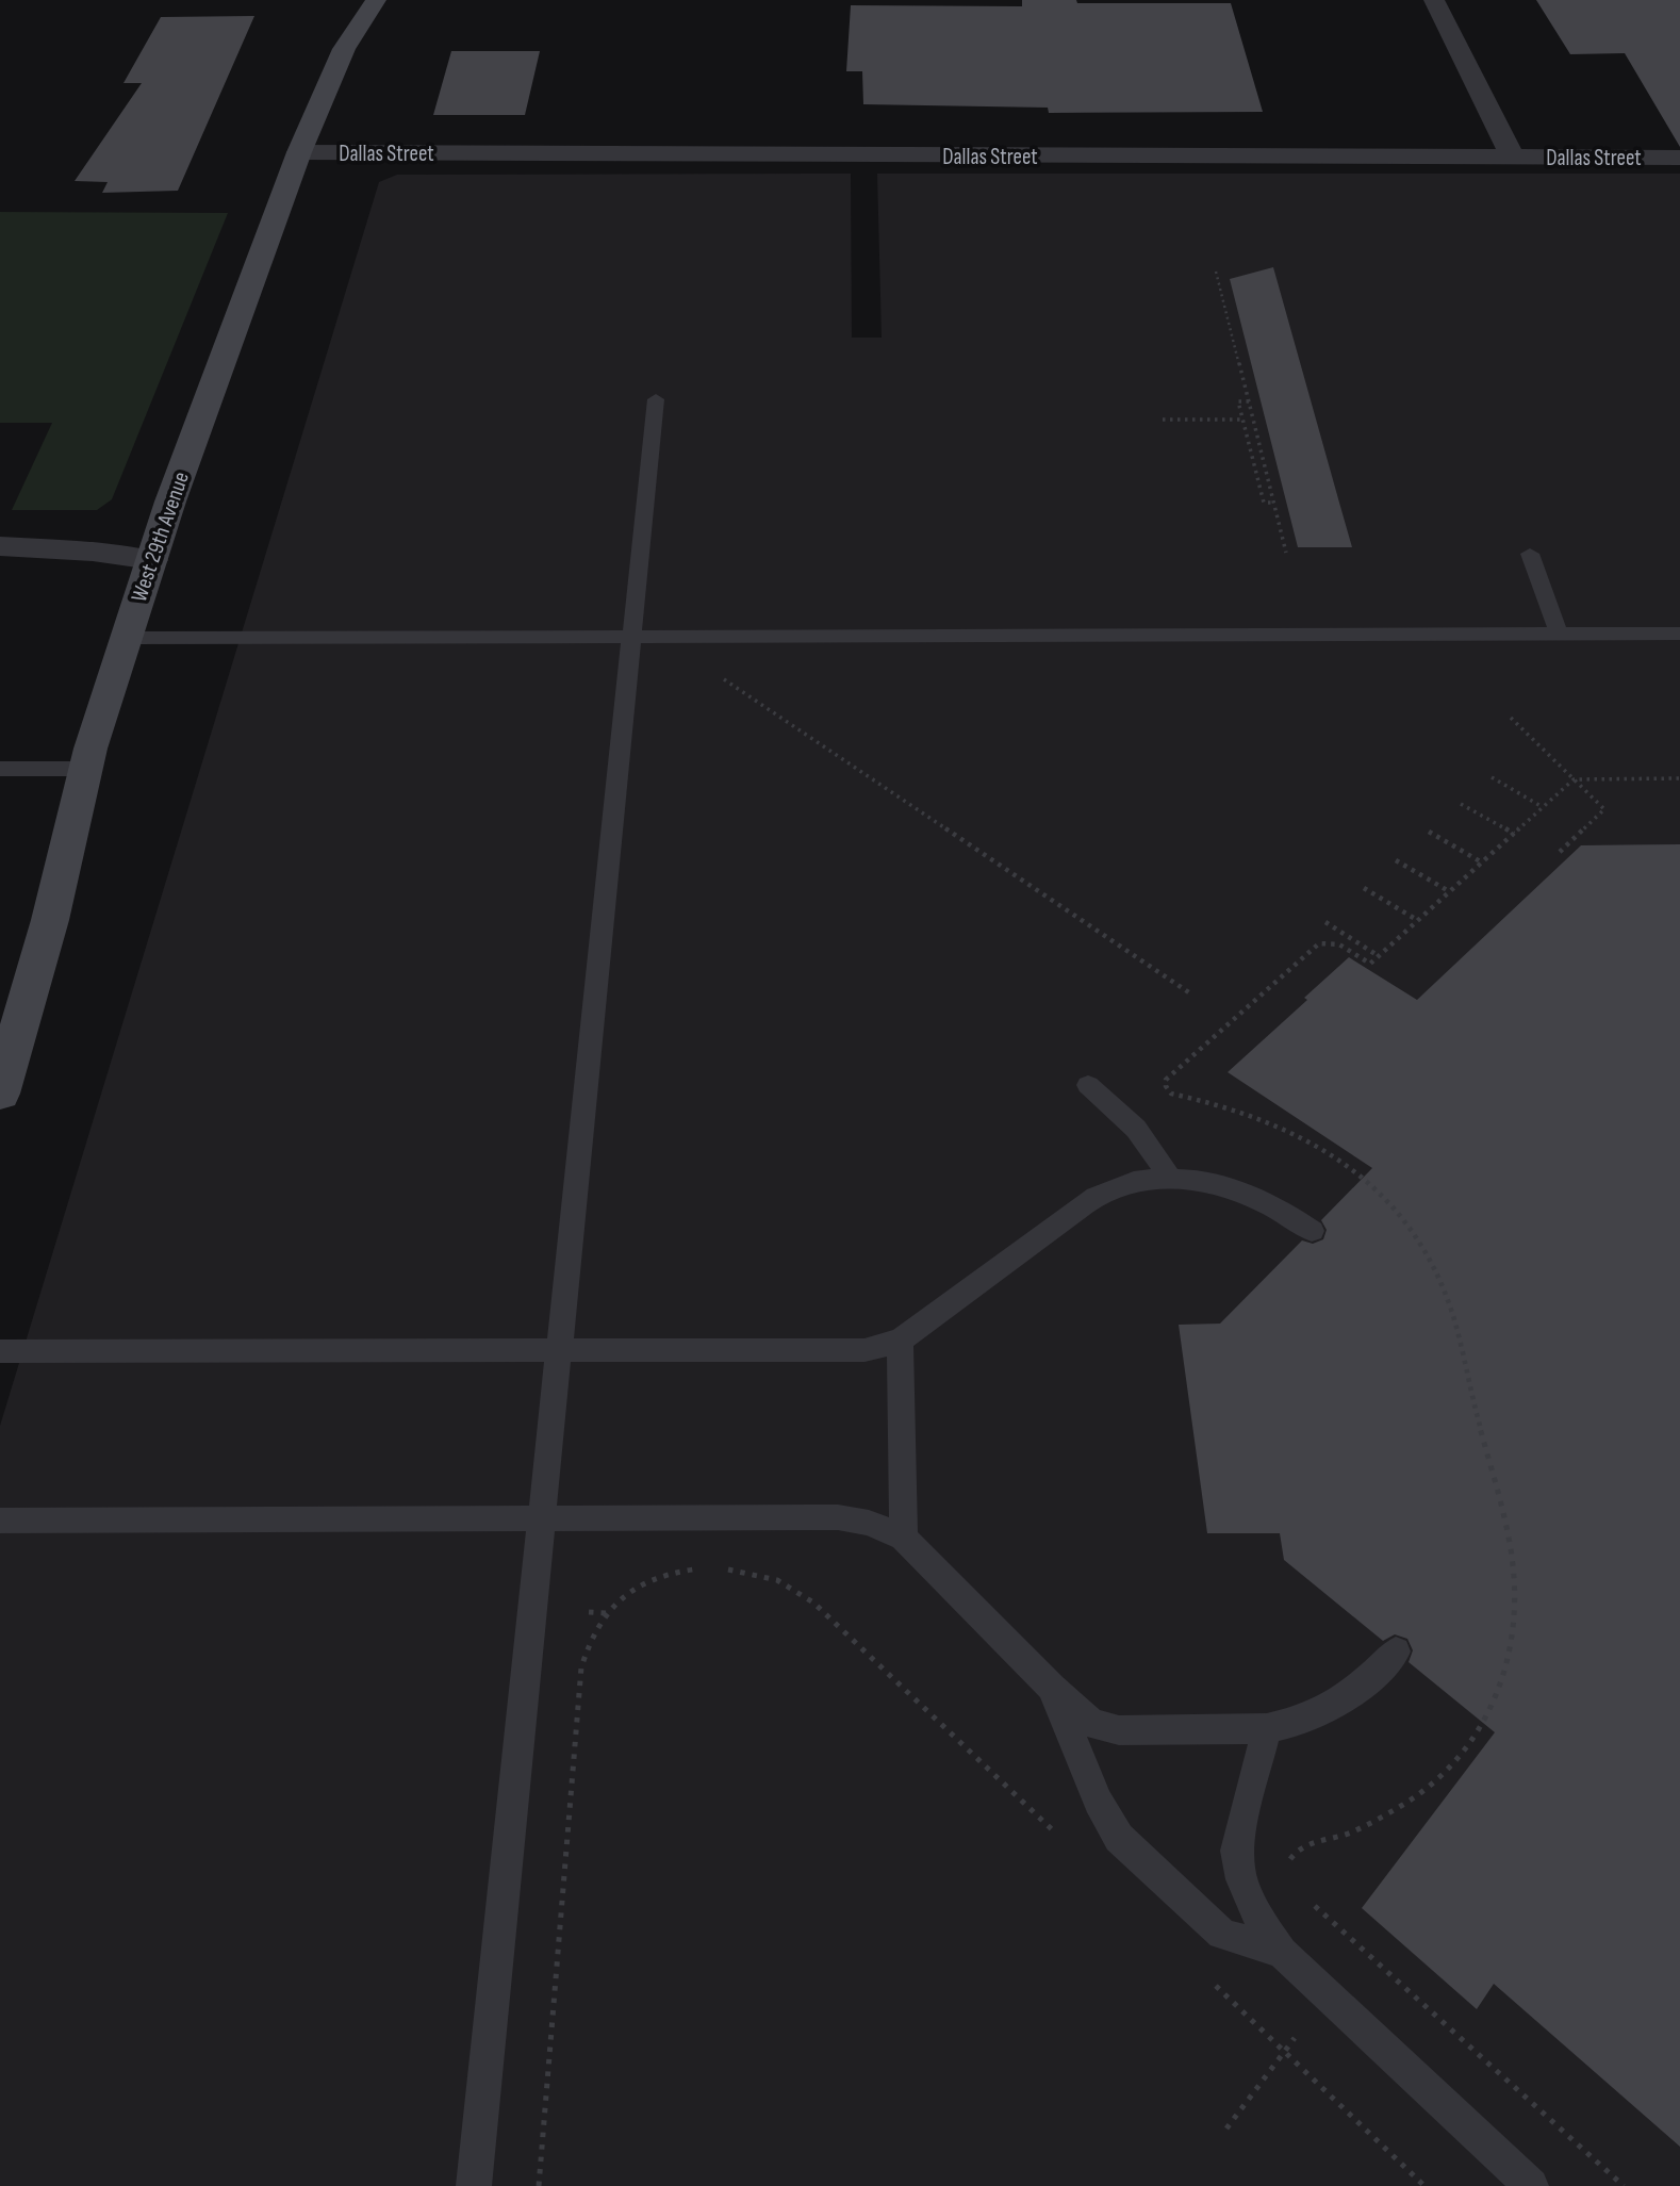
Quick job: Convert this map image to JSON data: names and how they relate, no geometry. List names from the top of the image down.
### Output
{
  "streets": {
    "street": ["Dallas Street", "West 29th Avenue"]
  },
  "crossings": [
    ["Dallas Street", "West 29th Avenue"]
  ]
}
